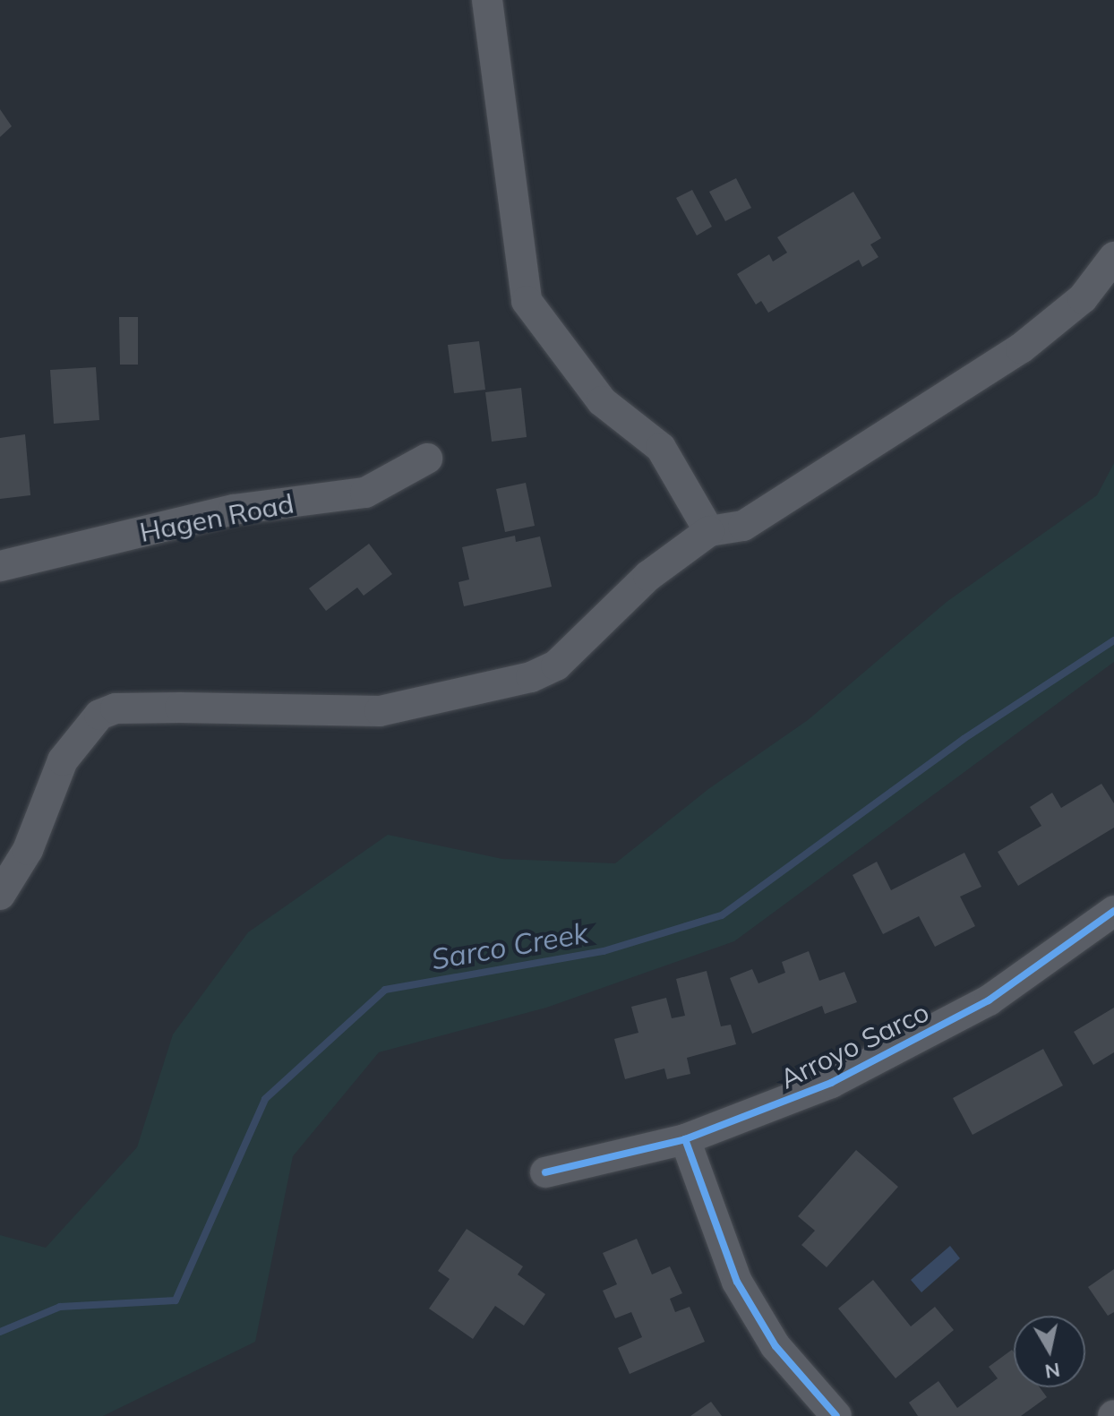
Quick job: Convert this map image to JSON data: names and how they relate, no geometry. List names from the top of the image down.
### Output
{
  "streets": {
    "street": ["Hagen Road", "Arroyo Sarco"]
  },
  "water": ["Sarco Creek"],
  "north": "bottom"
}
